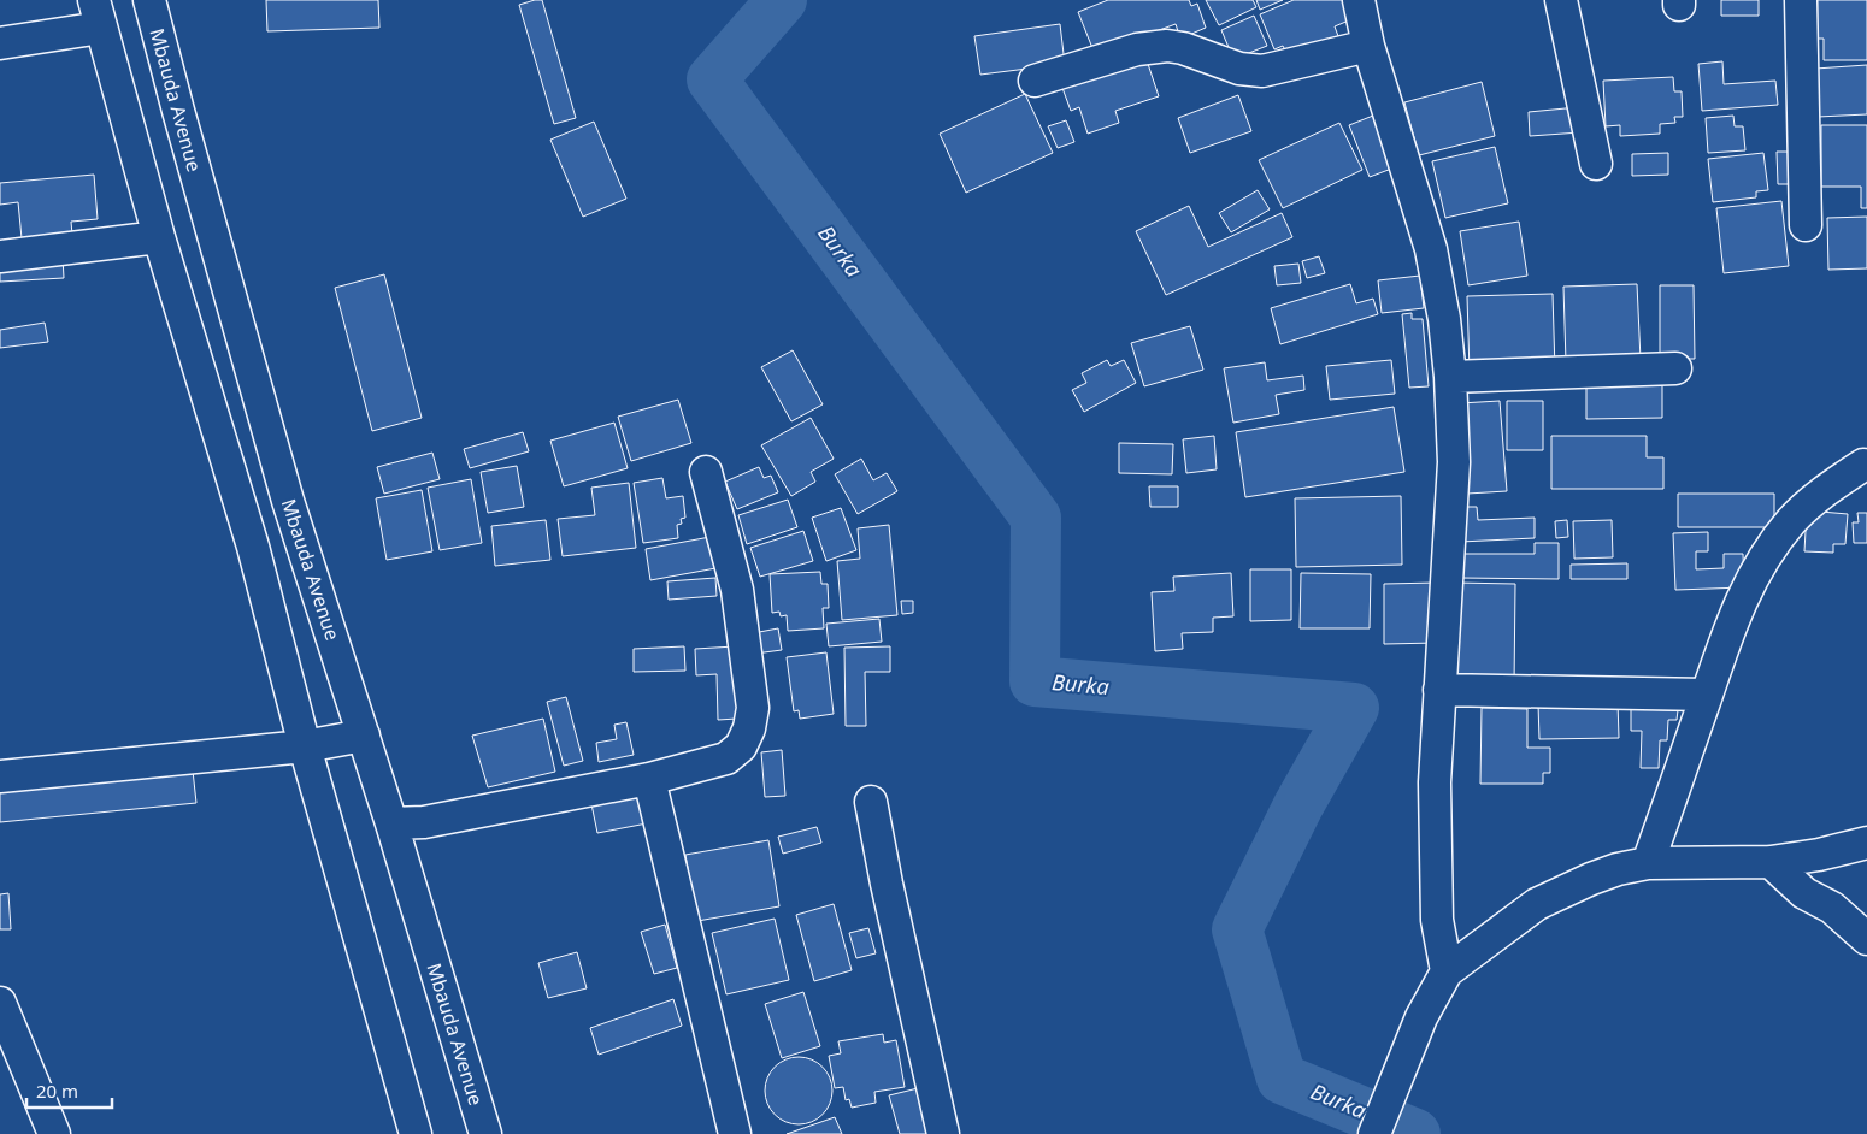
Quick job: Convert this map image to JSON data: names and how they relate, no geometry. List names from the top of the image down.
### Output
{
  "streets": {
    "street": ["Mbauda Avenue"]
  },
  "water": ["Burka"],
  "scale_bar": "20 m"
}
